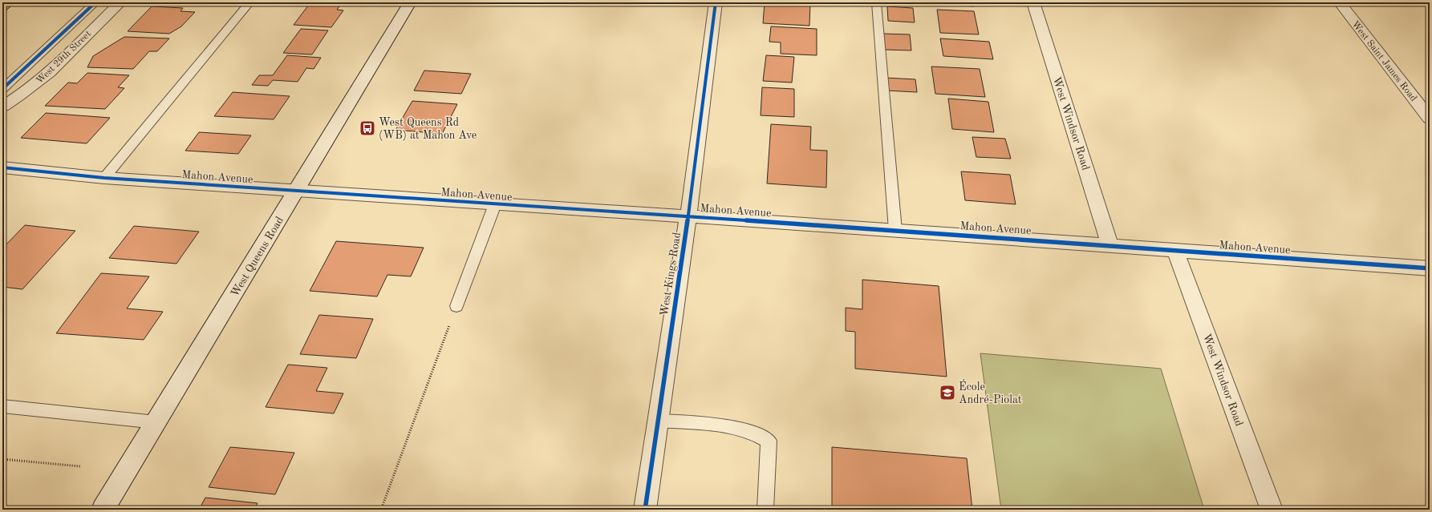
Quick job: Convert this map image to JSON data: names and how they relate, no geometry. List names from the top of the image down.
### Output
{
  "streets": {
    "street": [
      "West 29th Street",
      "West Saint James Road",
      "West Windsor Road",
      "Mahon Avenue",
      "West Queens Road",
      "West Kings Road"
    ]
  },
  "crossings": [
    ["West Windsor Road", "Mahon Avenue"],
    ["Mahon Avenue", "West Queens Road"],
    ["Mahon Avenue", "West Kings Road"]
  ],
  "places": {
    "bus stop": ["West Queens Rd (WB) at Mahon Ave"],
    "school or university": ["École André-Piolat"]
  }
}
